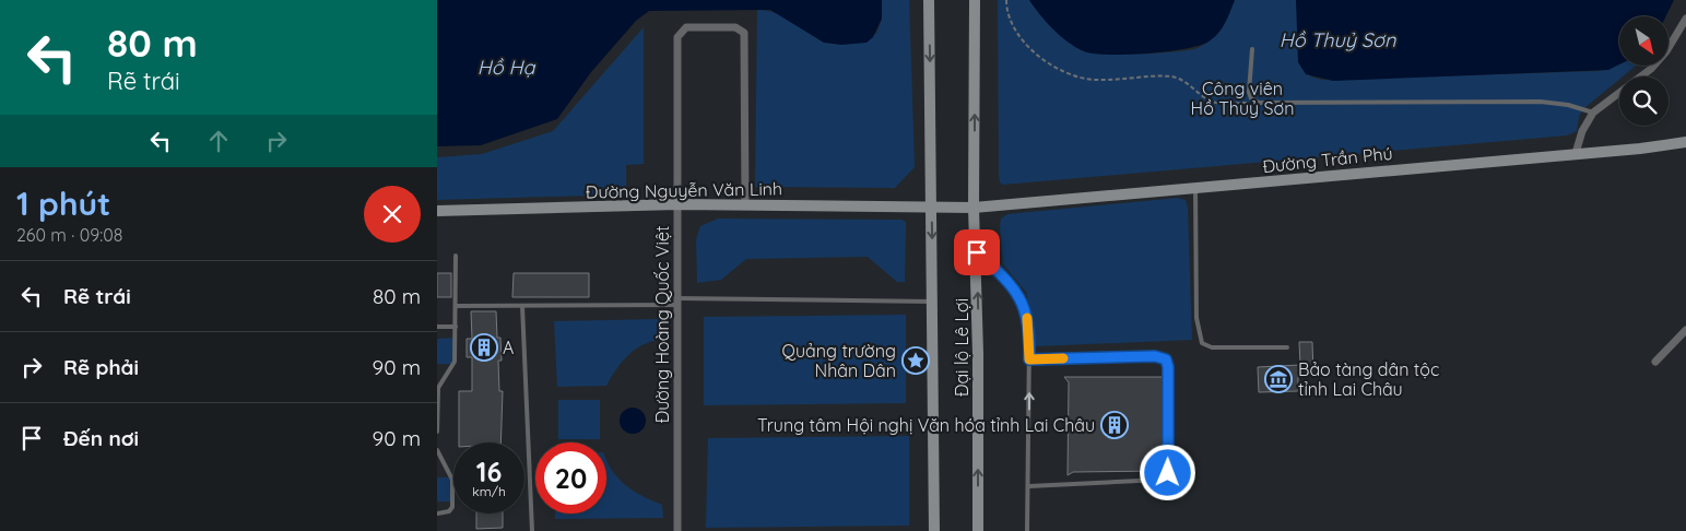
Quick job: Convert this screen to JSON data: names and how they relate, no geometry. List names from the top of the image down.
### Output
{
  "streets": {
    "street": [
      "Đường Trần Phú",
      "Đường Nguyễn Văn Linh",
      "Đường Hoàng Quốc Việt",
      "Đại lộ Lê Lợi"
    ]
  },
  "crossings": [
    ["Đường Trần Phú", "Đường Nguyễn Văn Linh"],
    ["Đường Trần Phú", "Đại lộ Lê Lợi"],
    ["Đường Nguyễn Văn Linh", "Đường Hoàng Quốc Việt"],
    ["Đường Nguyễn Văn Linh", "Đại lộ Lê Lợi"]
  ],
  "water": ["Hồ Thuỷ Sơn", "Hồ Hạ"],
  "parks": ["Công viên Hồ Thuỷ Sơn"],
  "places": {
    "building": ["A", "Trung tâm Hội nghị Văn hóa tỉnh Lai Châu"],
    "place": ["Quảng trường Nhân Dân"],
    "museum": ["Bảo tàng dân tộc tỉnh Lai Châu"]
  },
  "north": "bottom right",
  "page": {
    "turn": ["80 m", "Rẽ trái"],
    "heading": ["1 phút", "260 m · 09:08"],
    "list": [
      {
        "name": "Rẽ trái",
        "value": "80 m"
      },
      {
        "name": "Rẽ phải",
        "value": "90 m"
      },
      {
        "name": "Đến nơi",
        "value": "90 m"
      }
    ],
    "speed": "16 km/h",
    "limit": "20"
  }
}
